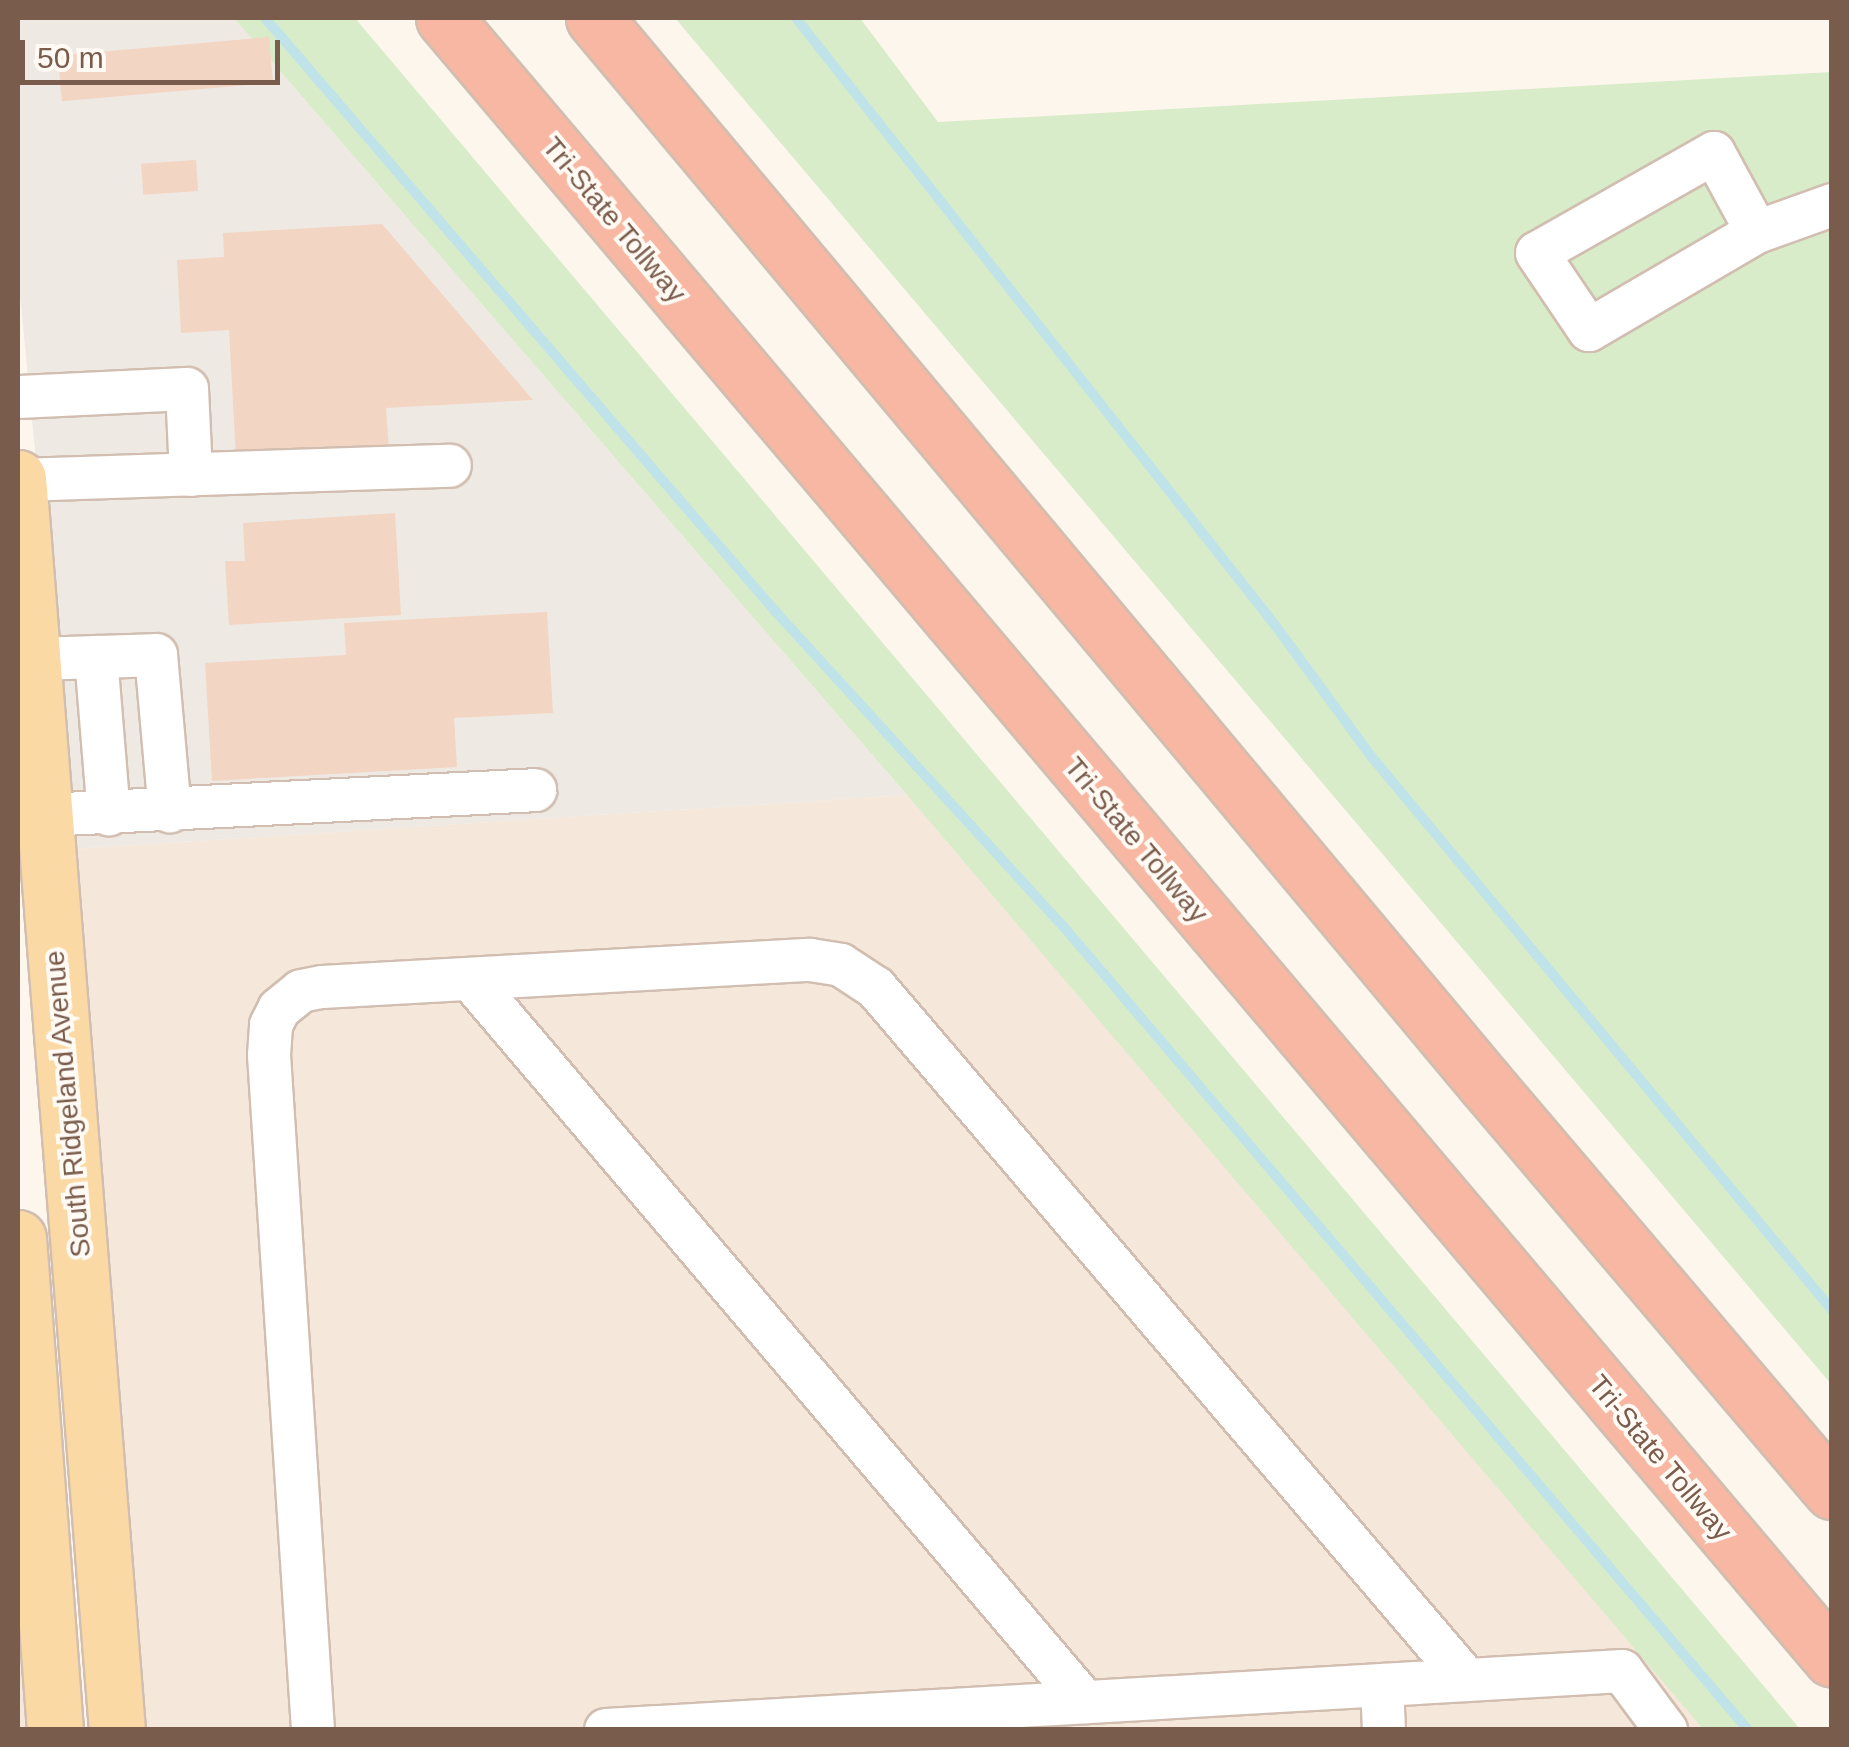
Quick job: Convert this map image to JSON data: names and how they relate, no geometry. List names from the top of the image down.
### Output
{
  "streets": {
    "highway": ["Tri-State Tollway"],
    "main road": ["South Ridgeland Avenue"]
  },
  "scale_bar": "50 m"
}
